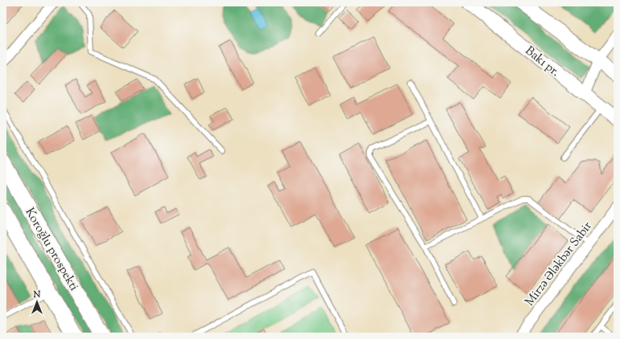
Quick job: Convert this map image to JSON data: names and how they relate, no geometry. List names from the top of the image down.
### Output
{
  "streets": {
    "main road": ["Koroğlu prospekti"],
    "street": ["Bakı pr.", "Mirzə Ələkbər Sabir"]
  },
  "north": "top"
}
